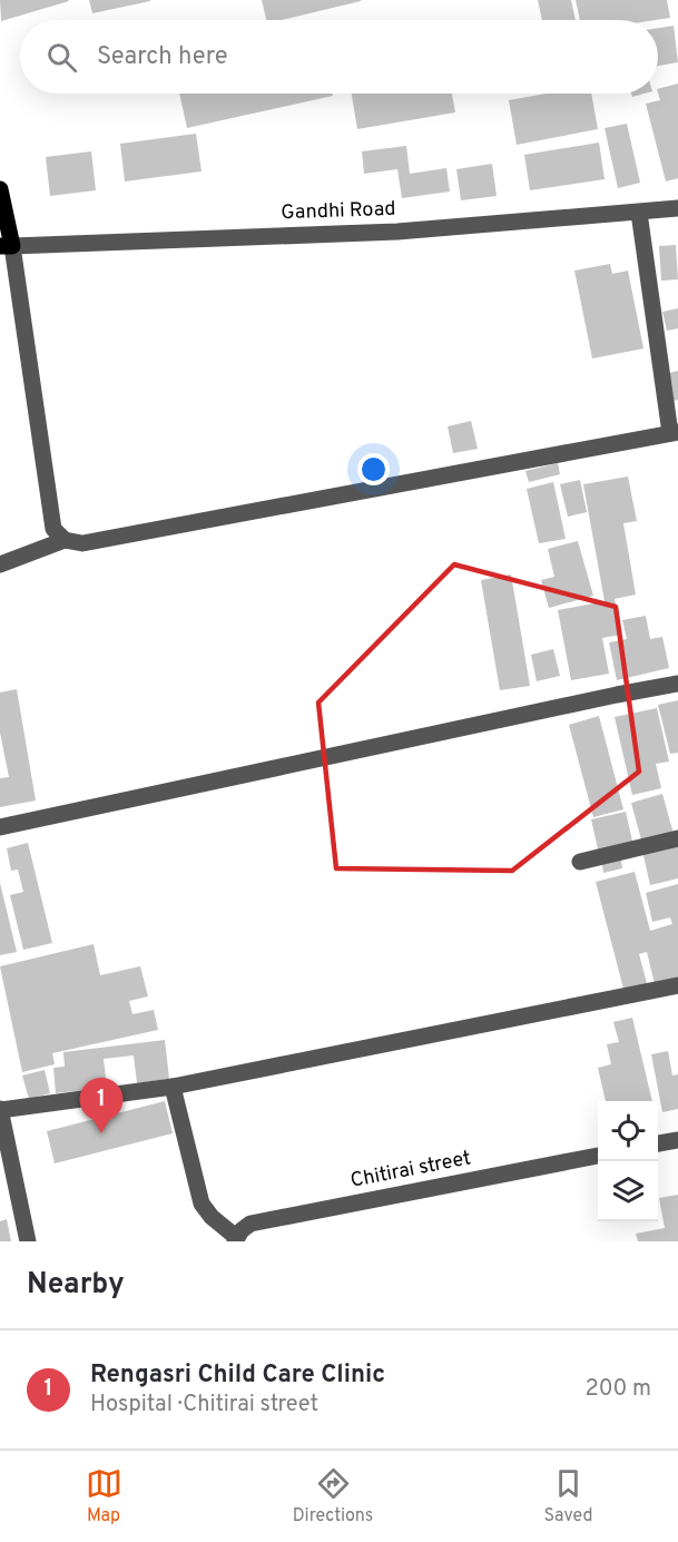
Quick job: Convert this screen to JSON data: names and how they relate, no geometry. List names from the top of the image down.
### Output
{
  "streets": {
    "street": ["Gandhi Road", "Chitirai street"]
  },
  "page": {
    "search": "Search here",
    "pins": "1",
    "heading": "Nearby",
    "list": [
      {
        "mark": "1",
        "name": "Rengasri Child Care Clinic",
        "note": "Hospital · Chitirai street",
        "value": "200 m"
      }
    ],
    "nav": ["Map", "Directions", "Saved"]
  }
}
